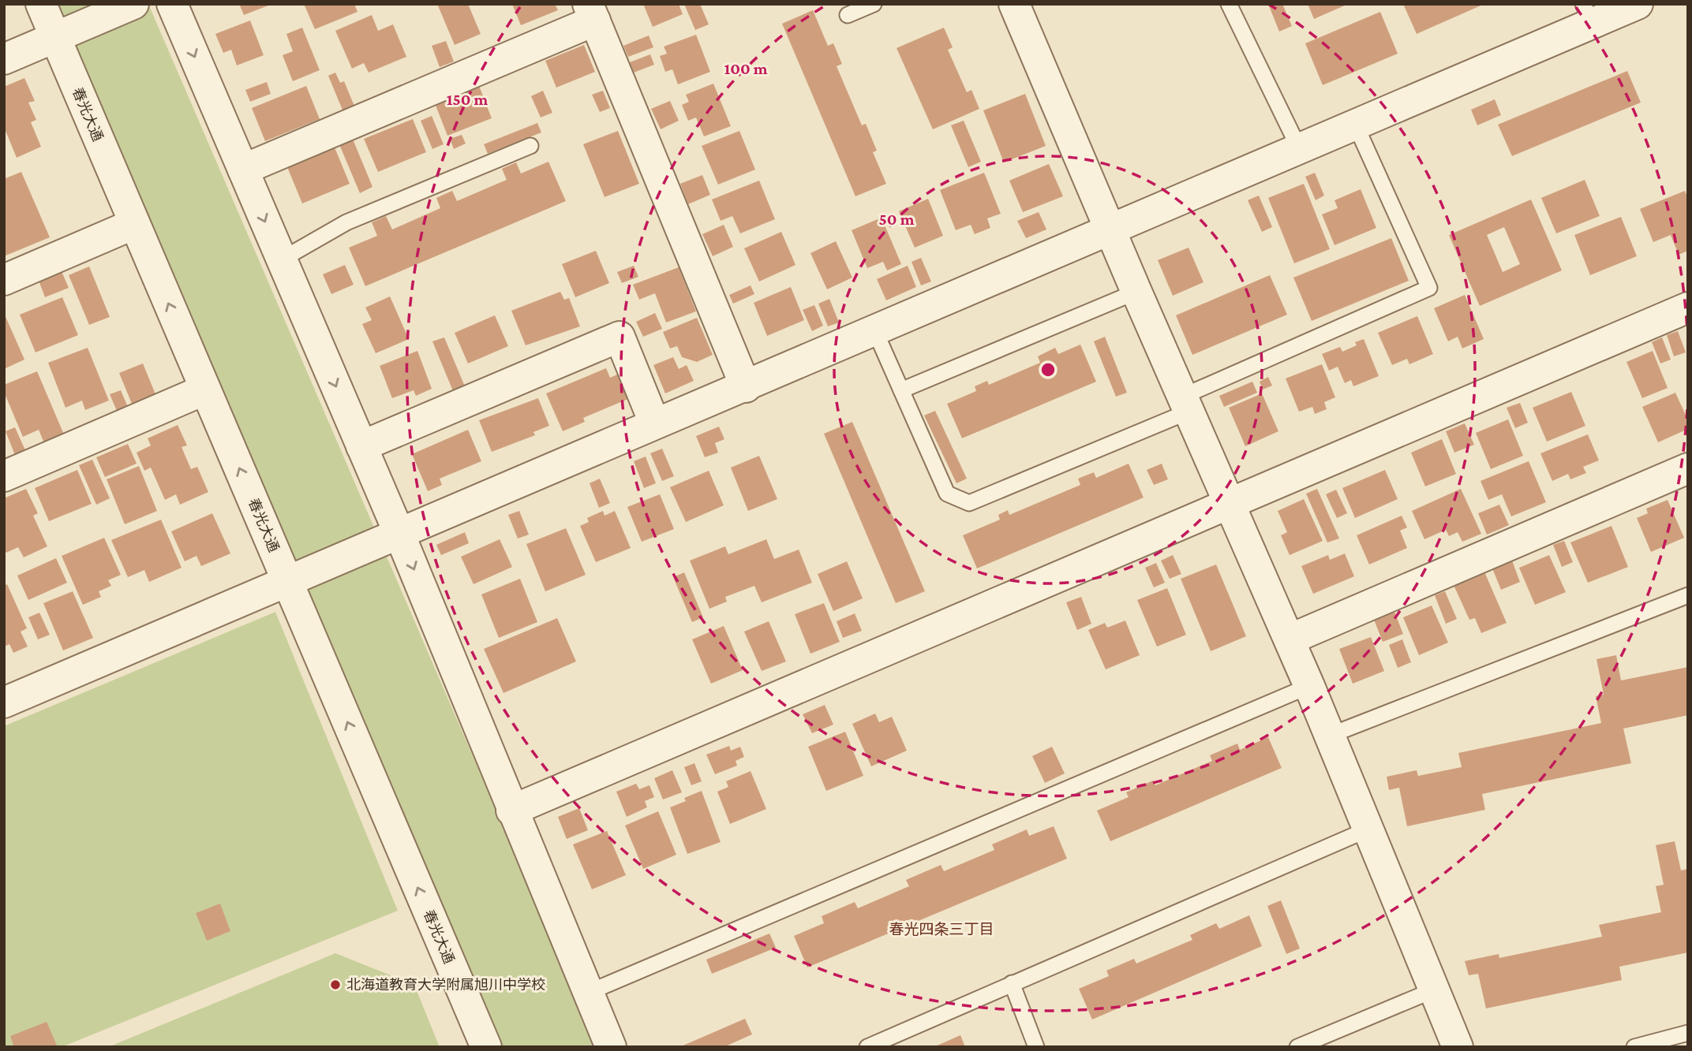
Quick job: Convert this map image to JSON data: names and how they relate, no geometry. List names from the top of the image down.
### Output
{
  "streets": {
    "street": ["春光大通"]
  },
  "districts": ["春光四条三丁目"],
  "places": ["北海道教育大学附属旭川中学校"],
  "rings": ["100 m", "150 m", "50 m"]
}
